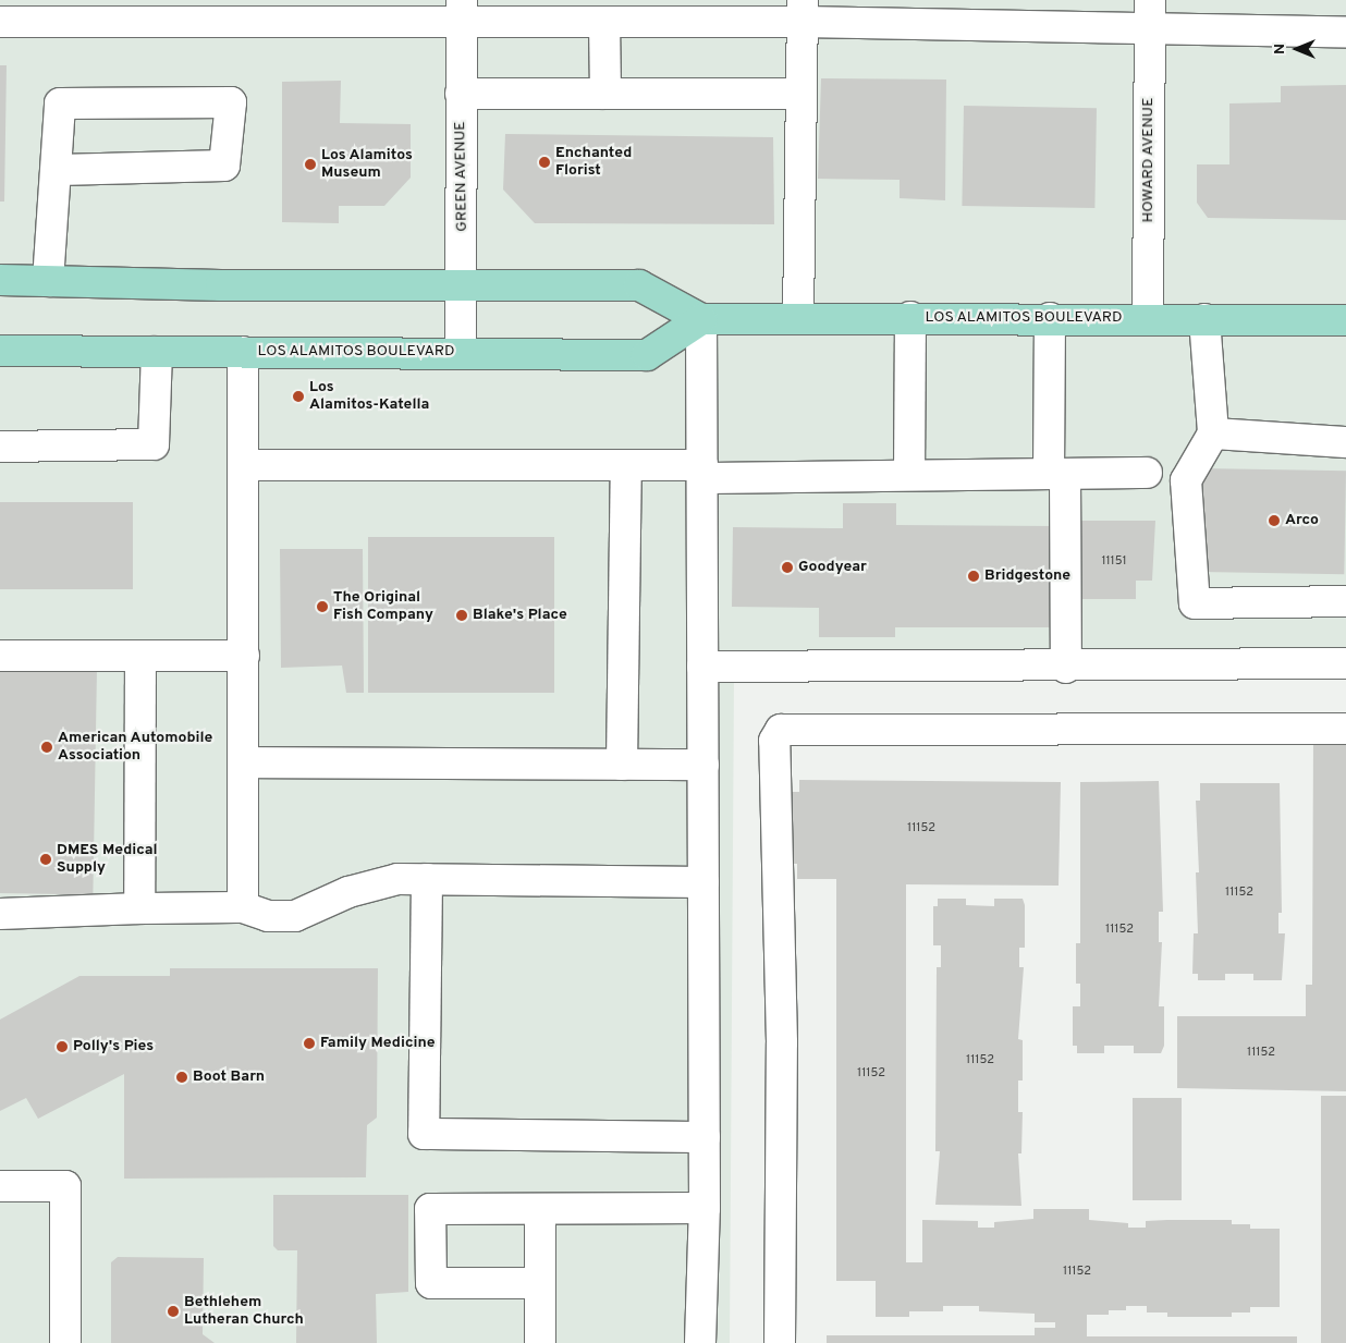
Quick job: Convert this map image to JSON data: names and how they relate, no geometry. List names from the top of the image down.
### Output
{
  "streets": {
    "main road": ["LOS ALAMITOS BOULEVARD"],
    "street": ["HOWARD AVENUE", "GREEN AVENUE"]
  },
  "crossings": [
    ["HOWARD AVENUE", "LOS ALAMITOS BOULEVARD"],
    ["GREEN AVENUE", "LOS ALAMITOS BOULEVARD"]
  ],
  "places": [
    "Enchanted Florist",
    "Los Alamitos Museum",
    "Los Alamitos-Katella",
    "Arco",
    "Goodyear",
    "Bridgestone",
    "The Original Fish Company",
    "Blake's Place",
    "American Automobile Association",
    "DMES Medical Supply",
    "Family Medicine",
    "Polly's Pies",
    "Boot Barn",
    "Bethlehem Lutheran Church"
  ],
  "house_numbers": [
    "11151",
    "11152",
    "11152",
    "11152",
    "11152",
    "11152",
    "11152",
    "11152"
  ],
  "north": "left"
}
